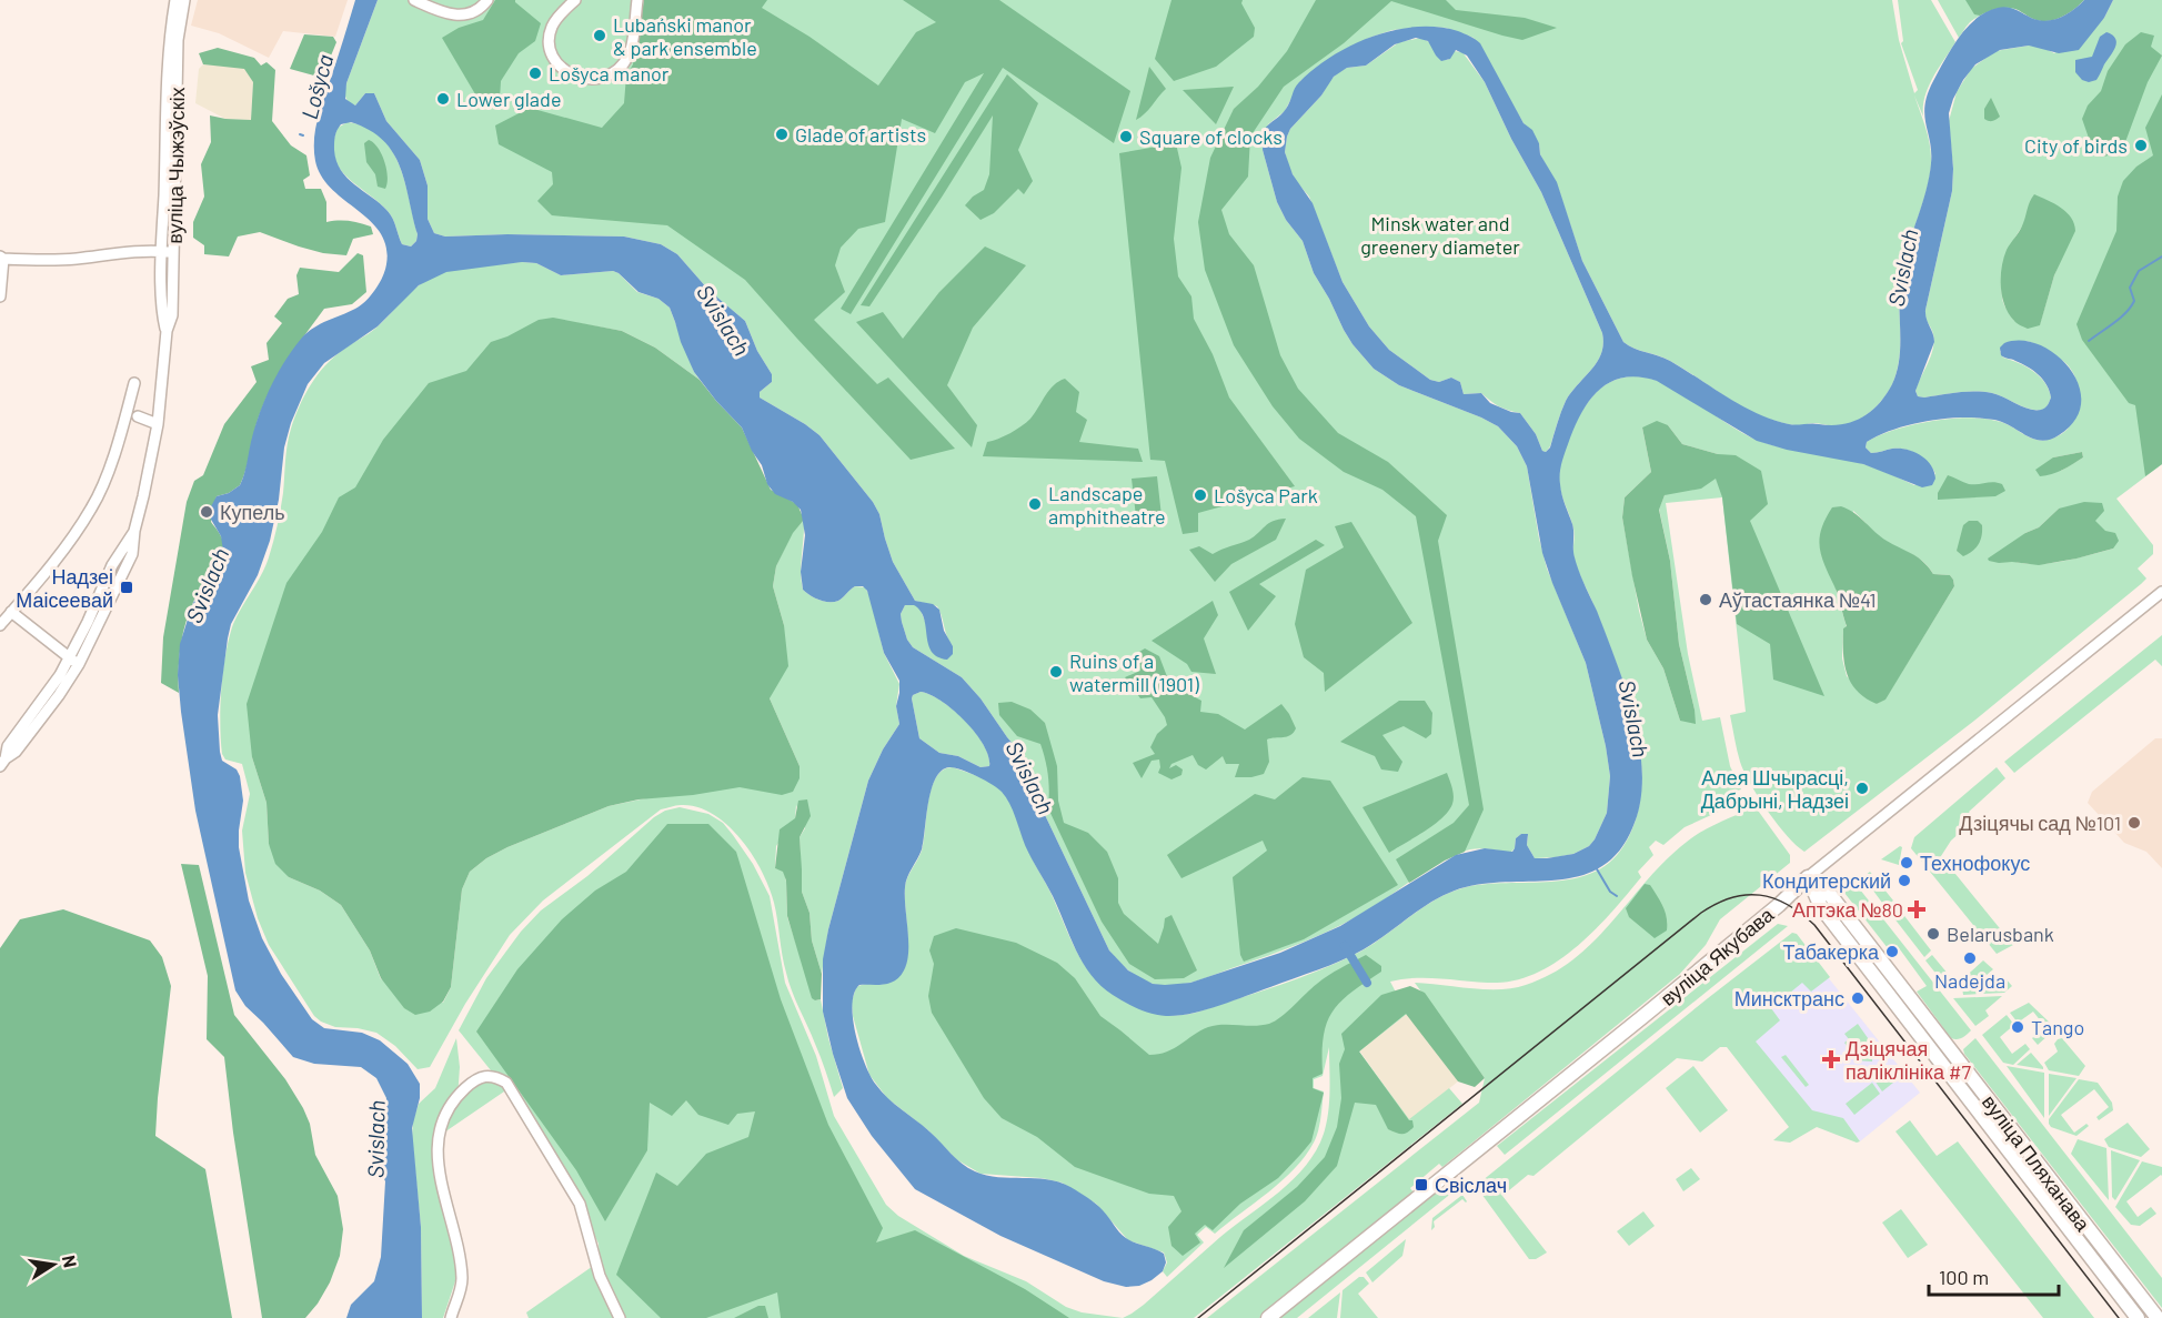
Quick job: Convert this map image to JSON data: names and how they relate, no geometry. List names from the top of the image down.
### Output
{
  "streets": {
    "main road": ["вуліца Якубава", "вуліца Пляханава"],
    "street": ["вуліца Чыжэўскіх"]
  },
  "crossings": [
    ["вуліца Якубава", "вуліца Пляханава"]
  ],
  "water": ["Lošyca", "Svislach"],
  "parks": ["Minsk water and greenery diameter"],
  "places": {
    "other": [
      "Lubański manor & park ensemble",
      "Lošyca manor",
      "Lower glade",
      "Glade of artists",
      "Square of clocks",
      "City of birds",
      "Lošyca Park",
      "Landscape amphitheatre",
      "Купель",
      "Аўтастаянка №41",
      "Ruins of a watermill (1901)",
      "Алея Шчырасці, Дабрыні, Надзеі",
      "Дзіцячы сад №101",
      "Технофокус",
      "Кондитерский",
      "Belarusbank",
      "Табакерка",
      "Nadejda",
      "Минсктранс",
      "Tango"
    ],
    "transit": ["Надзеі Маісеевай", "Свіслач"],
    "health": ["Аптэка №80", "Дзіцячая паліклініка #7"]
  },
  "scale_bar": "100 m",
  "north": "right"
}
